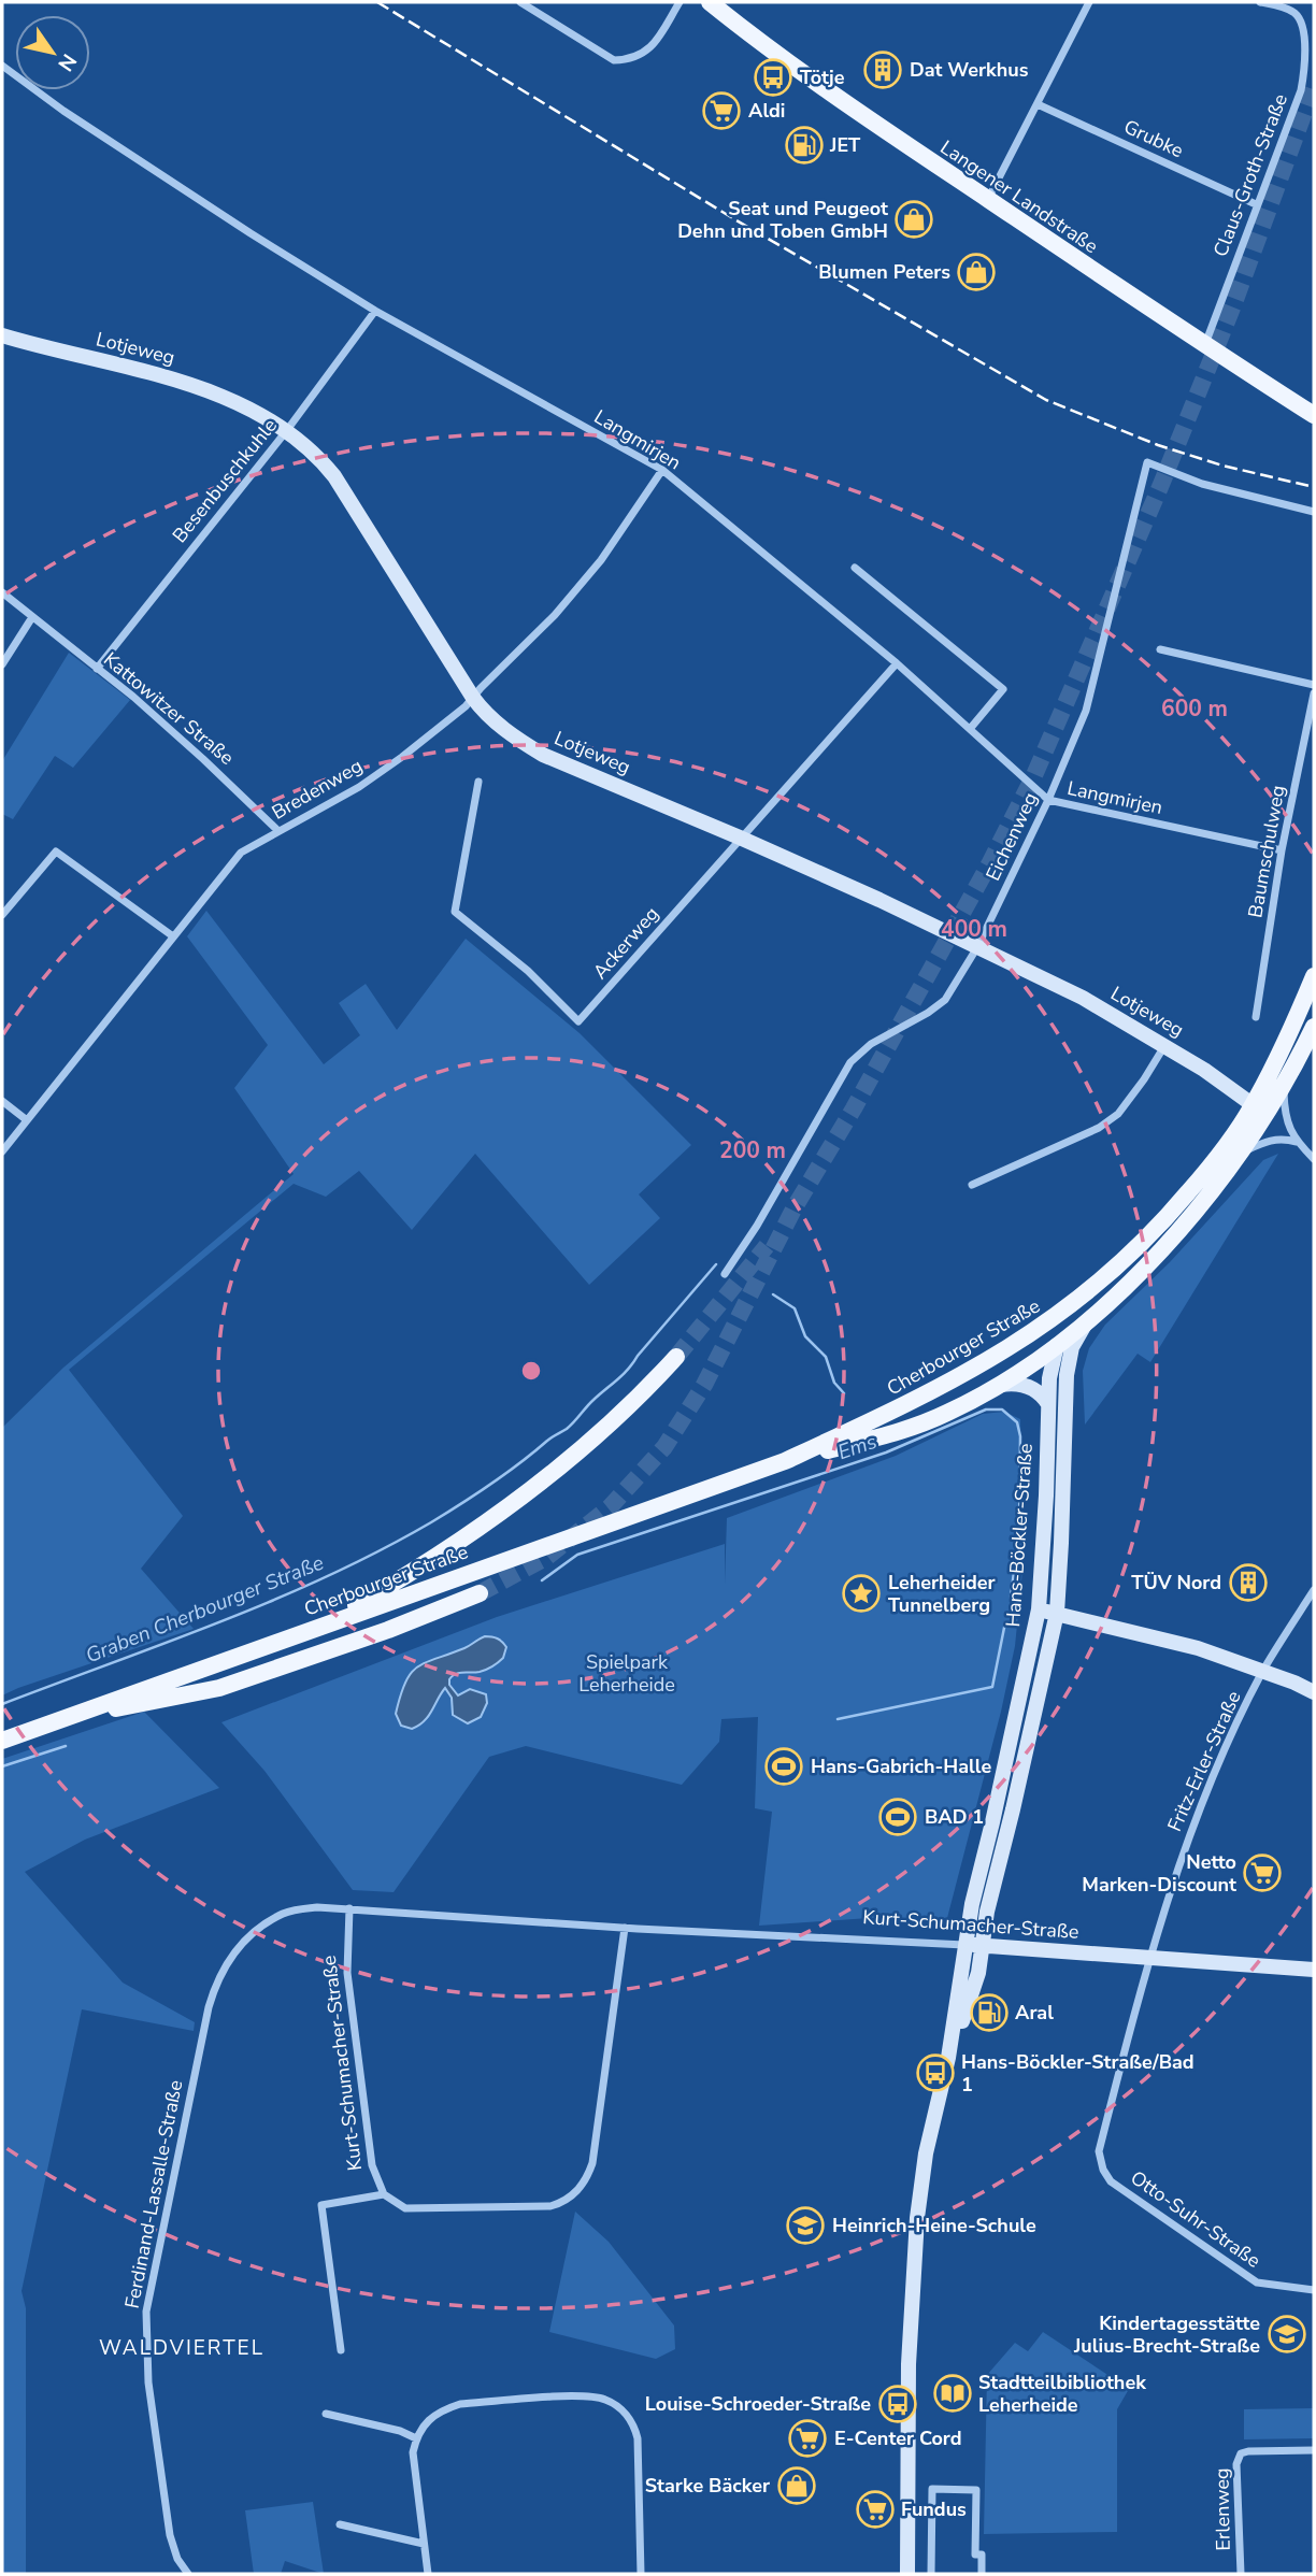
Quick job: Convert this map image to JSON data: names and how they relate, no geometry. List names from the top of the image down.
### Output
{
  "streets": {
    "main road": ["Langener Landstraße", "Cherbourger Straße"],
    "street": [
      "Grubke",
      "Claus-Groth-Straße",
      "Lotjeweg",
      "Langmirjen",
      "Besenbuschkuhle",
      "Kattowitzer Straße",
      "Bredenweg",
      "Eichenweg",
      "Baumschulweg",
      "Ackerweg",
      "Hans-Böckler-Straße",
      "Fritz-Erler-Straße",
      "Kurt-Schumacher-Straße",
      "Ferdinand-Lassalle-Straße",
      "Otto-Suhr-Straße",
      "Erlenweg"
    ]
  },
  "crossings": [
    ["Grubke", "Claus-Groth-Straße"],
    ["Claus-Groth-Straße", "Langener Landstraße"],
    ["Lotjeweg", "Besenbuschkuhle"],
    ["Lotjeweg", "Bredenweg"],
    ["Lotjeweg", "Eichenweg"],
    ["Lotjeweg", "Ackerweg"],
    ["Lotjeweg", "Cherbourger Straße"],
    ["Langmirjen", "Besenbuschkuhle"],
    ["Langmirjen", "Bredenweg"],
    ["Langmirjen", "Eichenweg"],
    ["Langmirjen", "Baumschulweg"],
    ["Langmirjen", "Ackerweg"],
    ["Besenbuschkuhle", "Kattowitzer Straße"],
    ["Kattowitzer Straße", "Bredenweg"],
    ["Cherbourger Straße", "Hans-Böckler-Straße"],
    ["Hans-Böckler-Straße", "Kurt-Schumacher-Straße"],
    ["Fritz-Erler-Straße", "Kurt-Schumacher-Straße"],
    ["Fritz-Erler-Straße", "Otto-Suhr-Straße"],
    ["Kurt-Schumacher-Straße", "Ferdinand-Lassalle-Straße"],
    ["Kurt-Schumacher-Straße", "Otto-Suhr-Straße"]
  ],
  "districts": ["WALDVIERTEL"],
  "water": ["Ems", "Graben Cherbourger Straße"],
  "parks": ["Spielpark Leherheide"],
  "places": {
    "building": ["Dat Werkhus", "TÜV Nord"],
    "bus stop": ["Tötje", "Hans-Böckler-Straße/Bad 1", "Louise-Schroeder-Straße"],
    "supermarket": [
      "Aldi",
      "Netto Marken-Discount",
      "E-Center Cord",
      "Fundus"
    ],
    "fuel station": ["JET", "Aral"],
    "shop": ["Seat und Peugeot Dehn und Toben GmbH", "Blumen Peters", "Starke Bäcker"],
    "place": ["Leherheider Tunnelberg"],
    "sports": ["Hans-Gabrich-Halle", "BAD 1"],
    "school or university": ["Heinrich-Heine-Schule", "Kindertagesstätte Julius-Brecht-Straße"],
    "library": ["Stadtteilbibliothek Leherheide"]
  },
  "north": "bottom right",
  "rings": ["600 m", "400 m", "200 m"]
}
